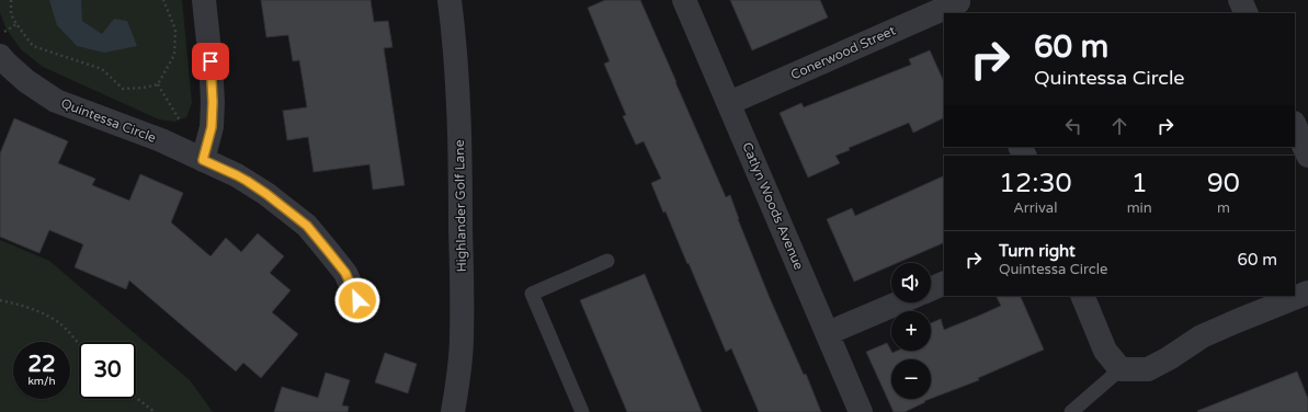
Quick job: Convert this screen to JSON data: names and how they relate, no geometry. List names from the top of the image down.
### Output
{
  "streets": {
    "street": [
      "Conerwood Street",
      "Quintessa Circle",
      "Highlander Golf Lane",
      "Catlyn Woods Avenue"
    ]
  },
  "crossings": [
    ["Conerwood Street", "Catlyn Woods Avenue"]
  ],
  "page": {
    "turn": ["60 m", "Quintessa Circle"],
    "eta": [
      "12:30",
      "Arrival",
      "1",
      "min",
      "90",
      "m"
    ],
    "list": [
      {
        "name": "Turn right",
        "note": "Quintessa Circle",
        "value": "60 m"
      }
    ],
    "map_buttons": ["+", "−"],
    "speed": "22 km/h",
    "limit": "30"
  }
}
